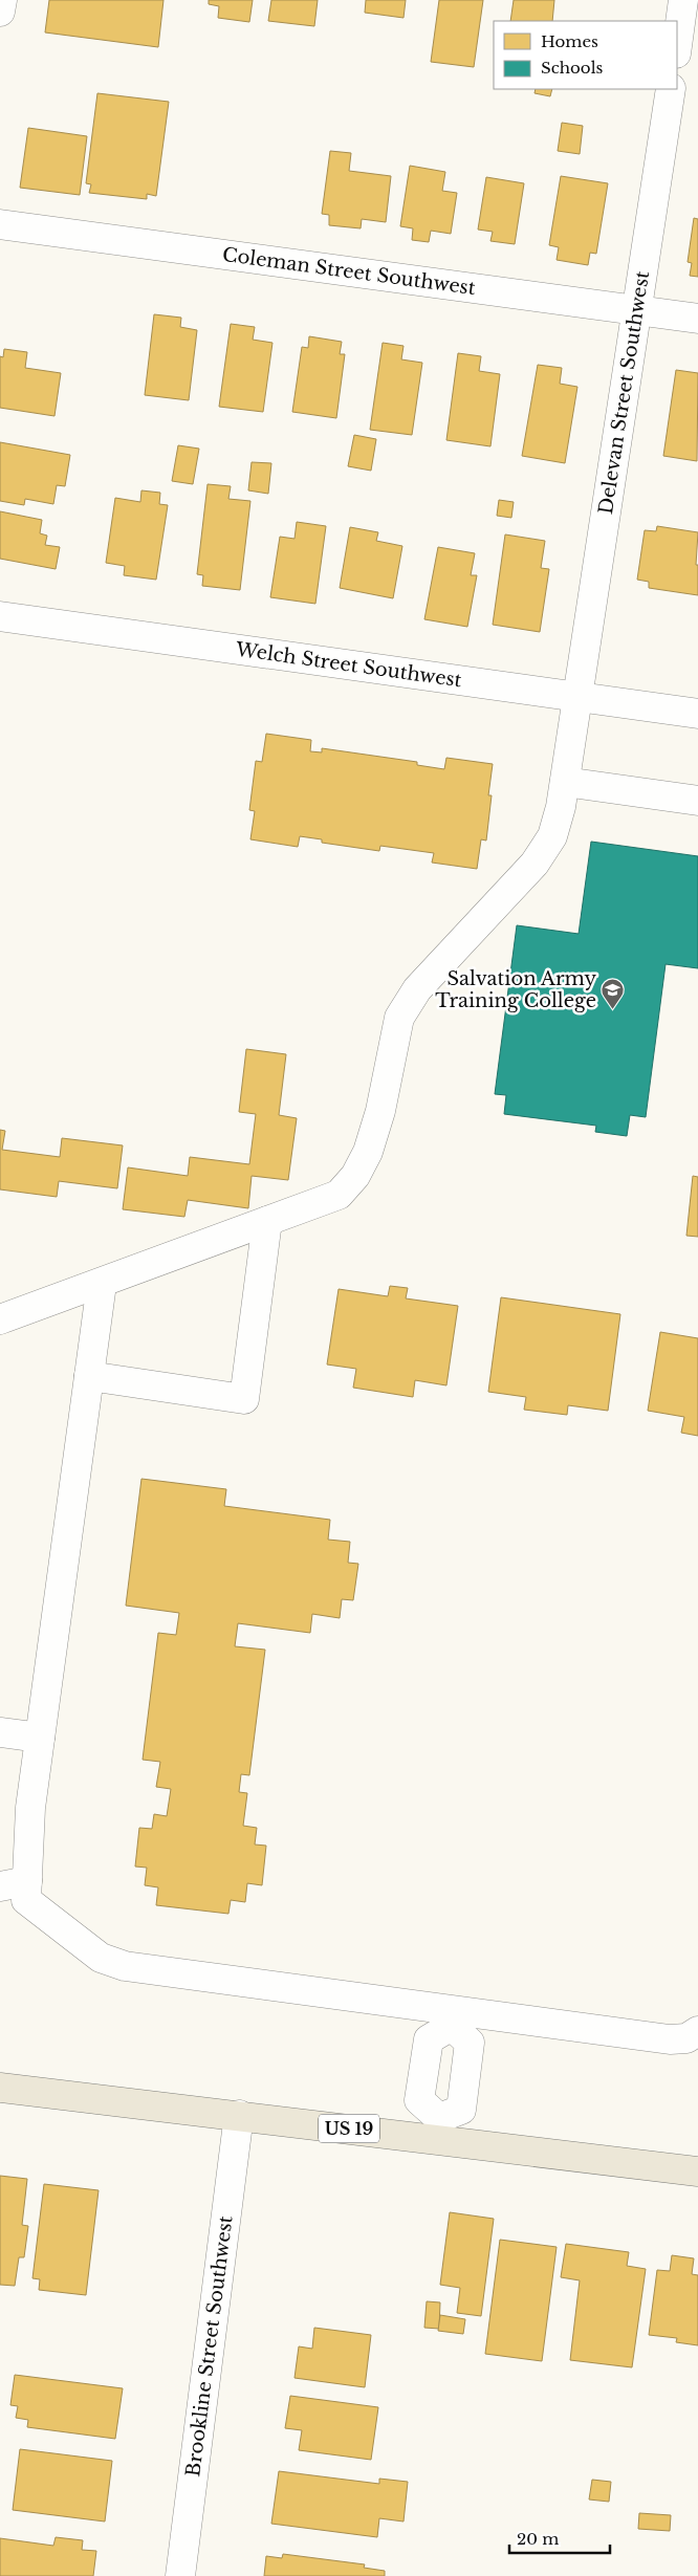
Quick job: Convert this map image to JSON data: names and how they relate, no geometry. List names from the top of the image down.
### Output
{
  "streets": {
    "main road": ["US 19"],
    "street": [
      "Coleman Street Southwest",
      "Delevan Street Southwest",
      "Welch Street Southwest",
      "Brookline Street Southwest"
    ]
  },
  "crossings": [
    ["Coleman Street Southwest", "Delevan Street Southwest"],
    ["Delevan Street Southwest", "Welch Street Southwest"],
    ["US 19", "Brookline Street Southwest"]
  ],
  "places": {
    "school or university": ["Salvation Army Training College"]
  },
  "legend": ["Homes", "Schools"],
  "scale_bar": "20 m"
}
